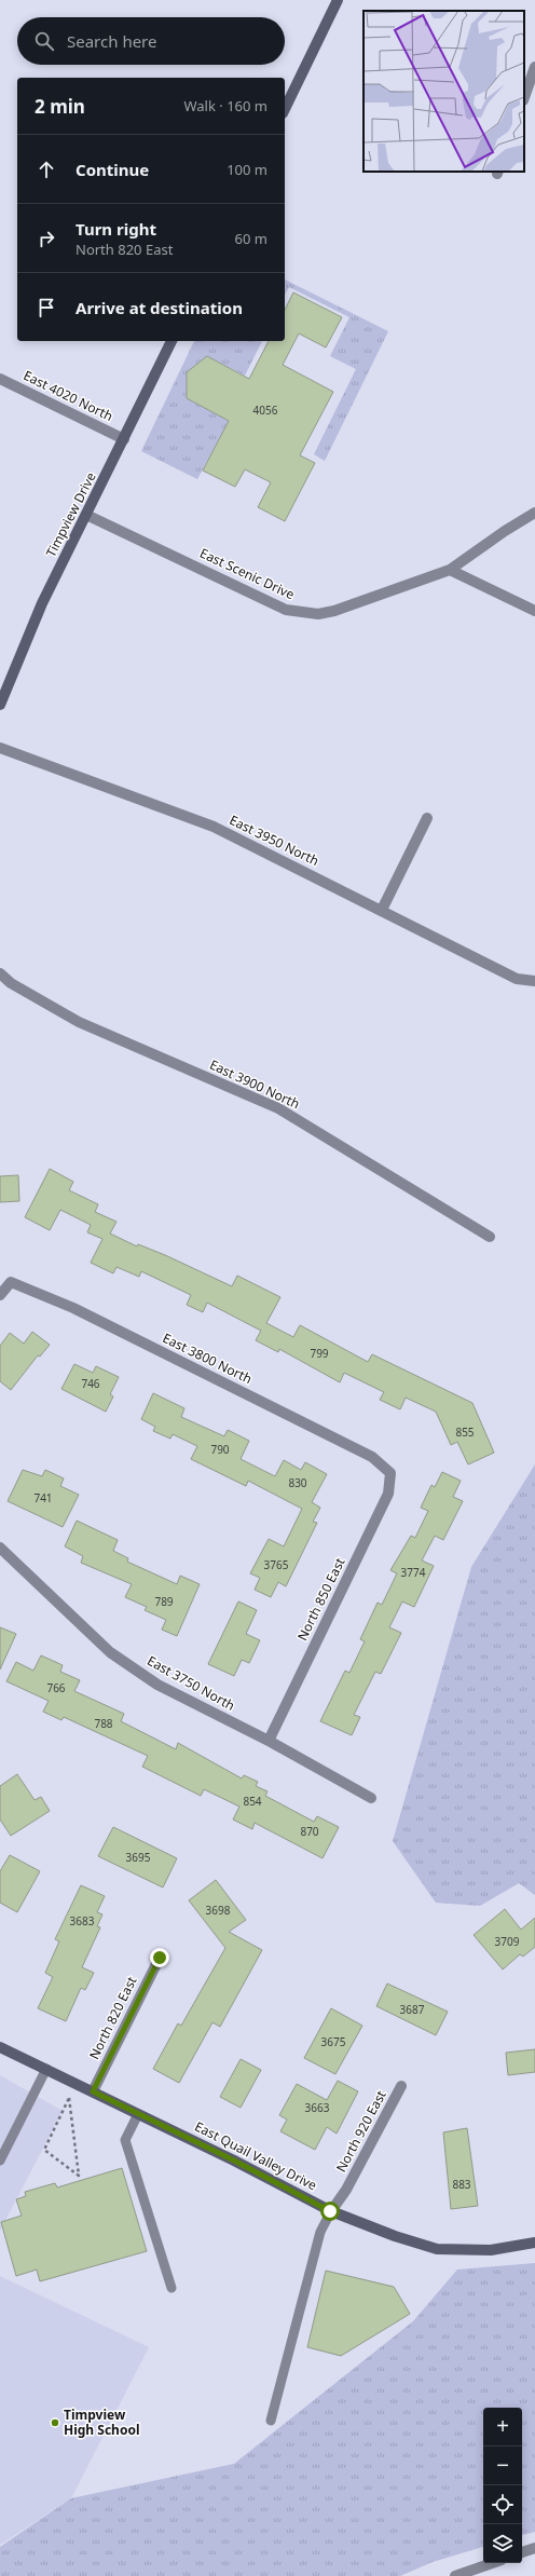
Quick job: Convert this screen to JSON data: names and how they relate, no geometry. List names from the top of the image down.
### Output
{
  "streets": {
    "street": [
      "East 4020 North",
      "Timpview Drive",
      "East Scenic Drive",
      "East 3950 North",
      "East 3900 North",
      "East 3800 North",
      "North 850 East",
      "East 3750 North",
      "North 820 East",
      "North 920 East",
      "East Quail Valley Drive"
    ]
  },
  "crossings": [
    ["East 4020 North", "Timpview Drive"],
    ["Timpview Drive", "East Scenic Drive"],
    ["East 3800 North", "North 850 East"],
    ["North 850 East", "East 3750 North"],
    ["North 820 East", "East Quail Valley Drive"],
    ["North 920 East", "East Quail Valley Drive"]
  ],
  "places": ["Timpview High School"],
  "house_numbers": [
    "4056",
    "799",
    "746",
    "855",
    "790",
    "830",
    "741",
    "3765",
    "3774",
    "789",
    "766",
    "788",
    "854",
    "870",
    "3695",
    "3698",
    "3683",
    "3709",
    "3687",
    "3675",
    "3663",
    "883"
  ],
  "page": {
    "search": "Search here",
    "heading": ["2 min", "Walk · 160 m"],
    "list": [
      ["Continue", "100 m"],
      ["Turn right", "North 820 East", "60 m"],
      "Arrive at destination"
    ],
    "map_buttons": ["+", "−"]
  }
}
